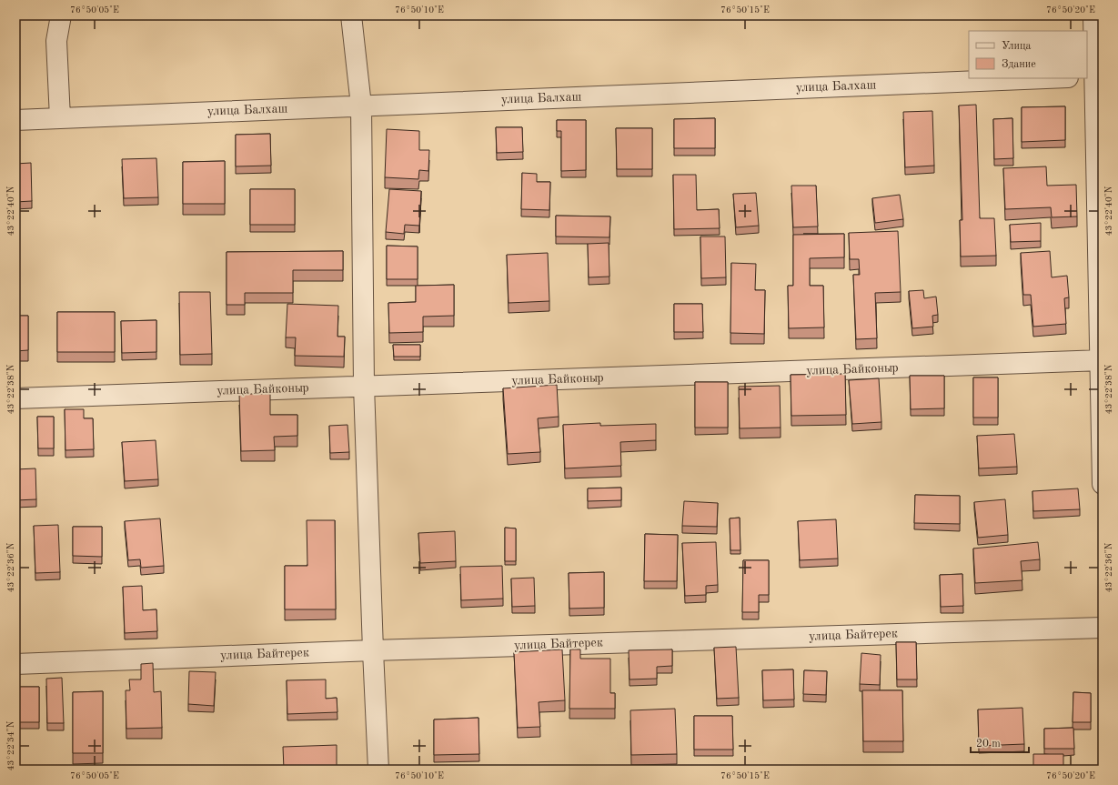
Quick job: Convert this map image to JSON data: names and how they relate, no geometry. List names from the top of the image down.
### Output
{
  "streets": {
    "street": ["улица Балхаш", "улица Байконыр", "улица Байтерек"]
  },
  "legend": ["Улица", "Здание"],
  "scale_bar": "20 m",
  "coordinates": [
    "76°50'05\"E",
    "76°50'10\"E",
    "76°50'15\"E",
    "76°50'20\"E",
    "43°22'40\"N",
    "43°22'38\"N",
    "43°22'36\"N",
    "43°22'34\"N"
  ]
}
